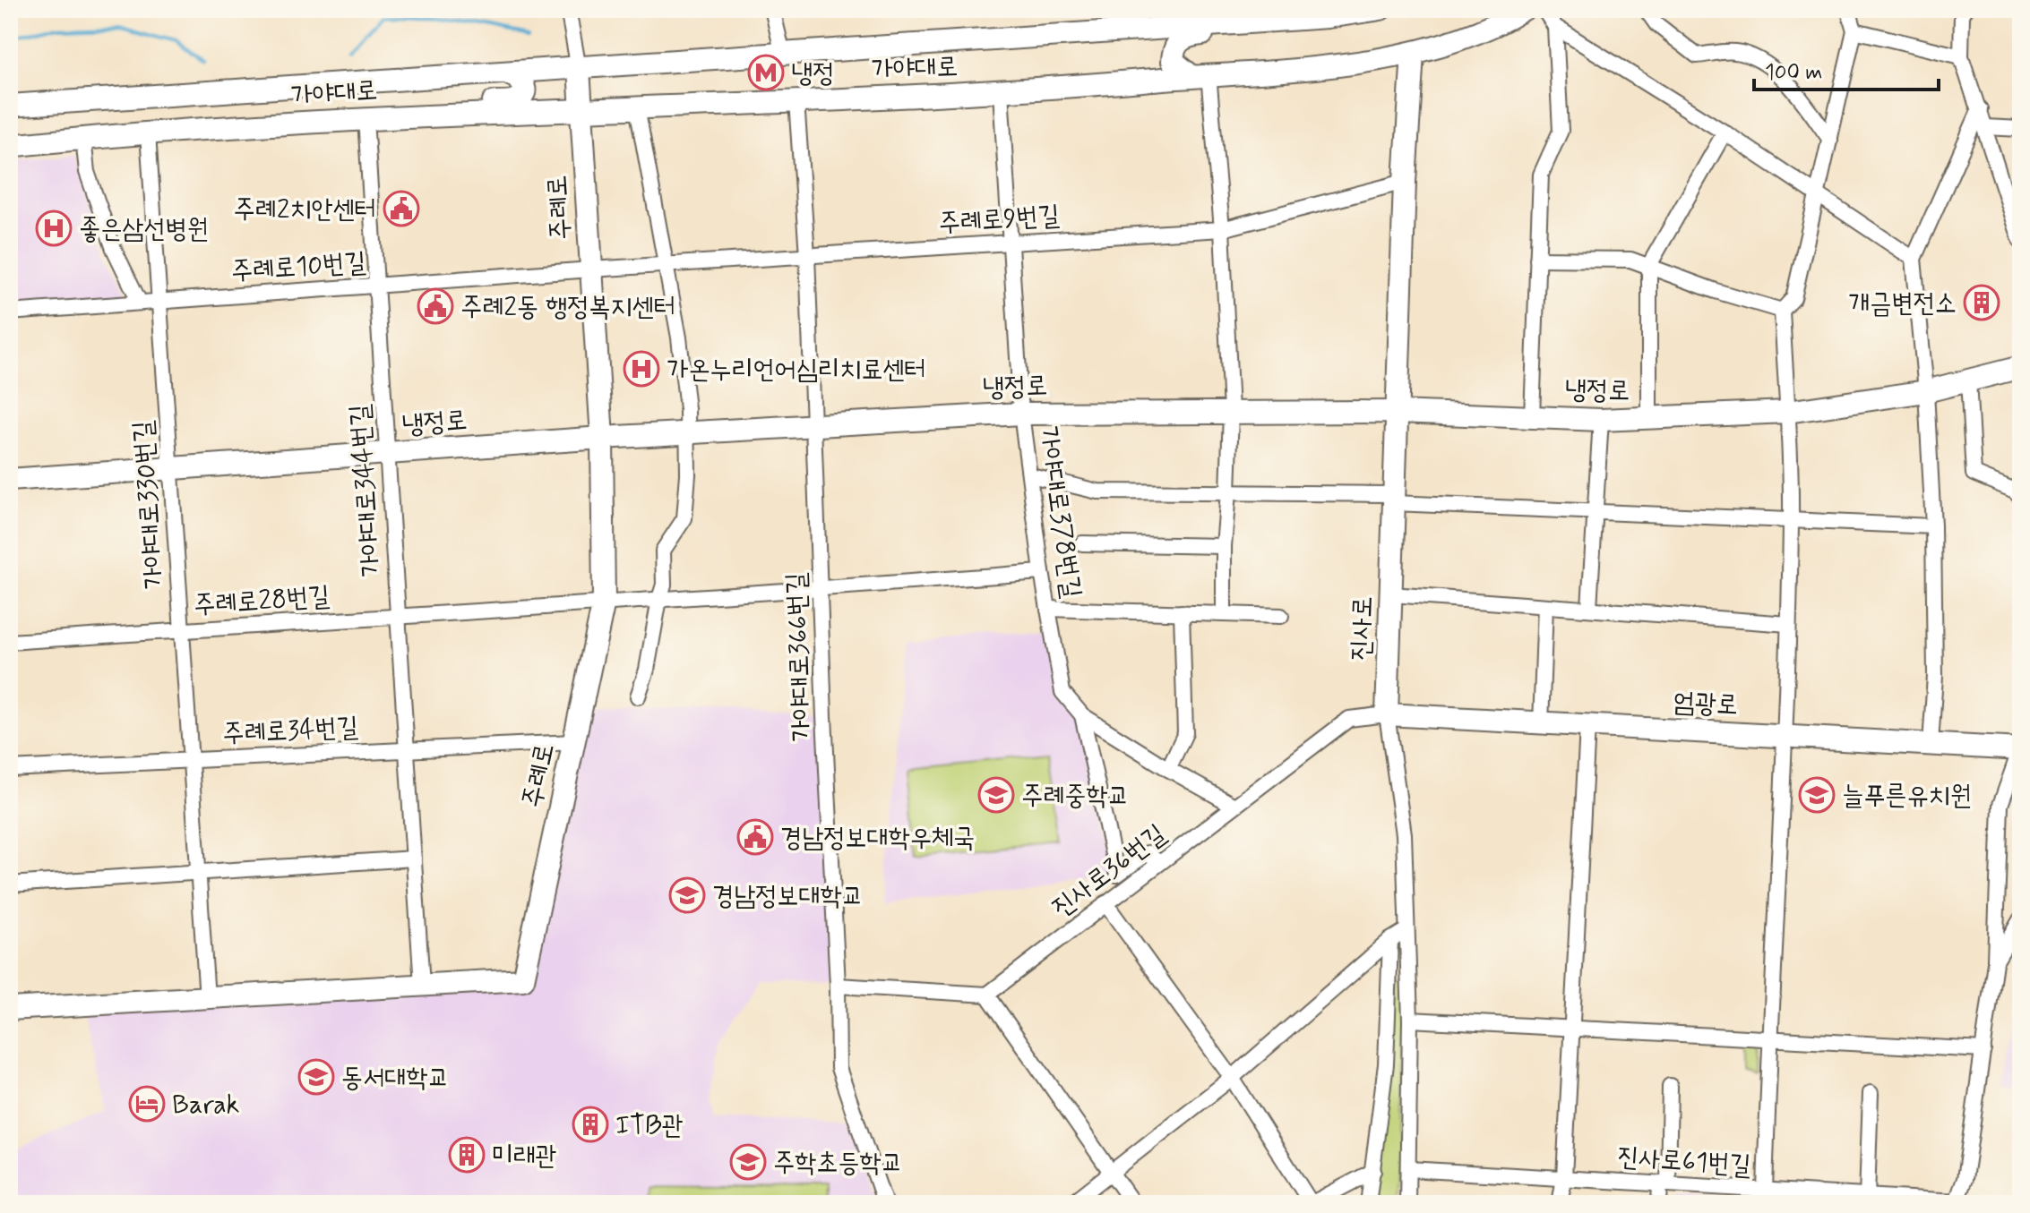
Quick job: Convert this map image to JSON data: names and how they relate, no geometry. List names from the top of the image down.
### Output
{
  "streets": {
    "main road": [
      "가야대로",
      "주례로",
      "냉정로",
      "진사로",
      "엄광로"
    ],
    "street": [
      "주례로9번길",
      "주례로10번길",
      "가야대로344번길",
      "가야대로330번길",
      "가야대로378번길",
      "주례로28번길",
      "가야대로366번길",
      "주례로34번길",
      "진사로36번길",
      "진사로61번길"
    ]
  },
  "crossings": [
    ["가야대로", "주례로"],
    ["가야대로", "가야대로344번길"],
    ["가야대로", "가야대로330번길"],
    ["가야대로", "가야대로378번길"],
    ["가야대로", "진사로"],
    ["가야대로", "가야대로366번길"],
    ["주례로", "주례로9번길"],
    ["주례로", "주례로10번길"],
    ["주례로", "냉정로"],
    ["주례로", "가야대로344번길"],
    ["주례로", "가야대로330번길"],
    ["주례로", "주례로28번길"],
    ["주례로", "주례로34번길"],
    ["주례로9번길", "주례로10번길"],
    ["주례로9번길", "가야대로378번길"],
    ["주례로9번길", "진사로"],
    ["주례로9번길", "가야대로366번길"],
    ["주례로10번길", "가야대로344번길"],
    ["주례로10번길", "가야대로330번길"],
    ["냉정로", "가야대로344번길"],
    ["냉정로", "가야대로330번길"],
    ["냉정로", "가야대로378번길"],
    ["냉정로", "진사로"],
    ["냉정로", "가야대로366번길"],
    ["가야대로344번길", "주례로28번길"],
    ["가야대로344번길", "주례로34번길"],
    ["가야대로330번길", "주례로28번길"],
    ["가야대로330번길", "주례로34번길"],
    ["가야대로378번길", "주례로28번길"],
    ["가야대로378번길", "진사로36번길"],
    ["주례로28번길", "가야대로366번길"],
    ["진사로", "엄광로"],
    ["진사로", "진사로36번길"],
    ["진사로", "진사로61번길"],
    ["엄광로", "진사로36번길"]
  ],
  "places": {
    "metro station": ["냉정"],
    "public building": ["주례2치안센터", "주례2동 행정복지센터", "경남정보대학우체국"],
    "hospital": ["좋은삼선병원", "가온누리언어심리치료센터"],
    "building": ["개금변전소", "ITB관", "미래관"],
    "school or university": [
      "주례중학교",
      "늘푸른유치원",
      "경남정보대학교",
      "동서대학교",
      "주학초등학교"
    ],
    "hotel": ["Barak"]
  },
  "scale_bar": "100 m"
}
